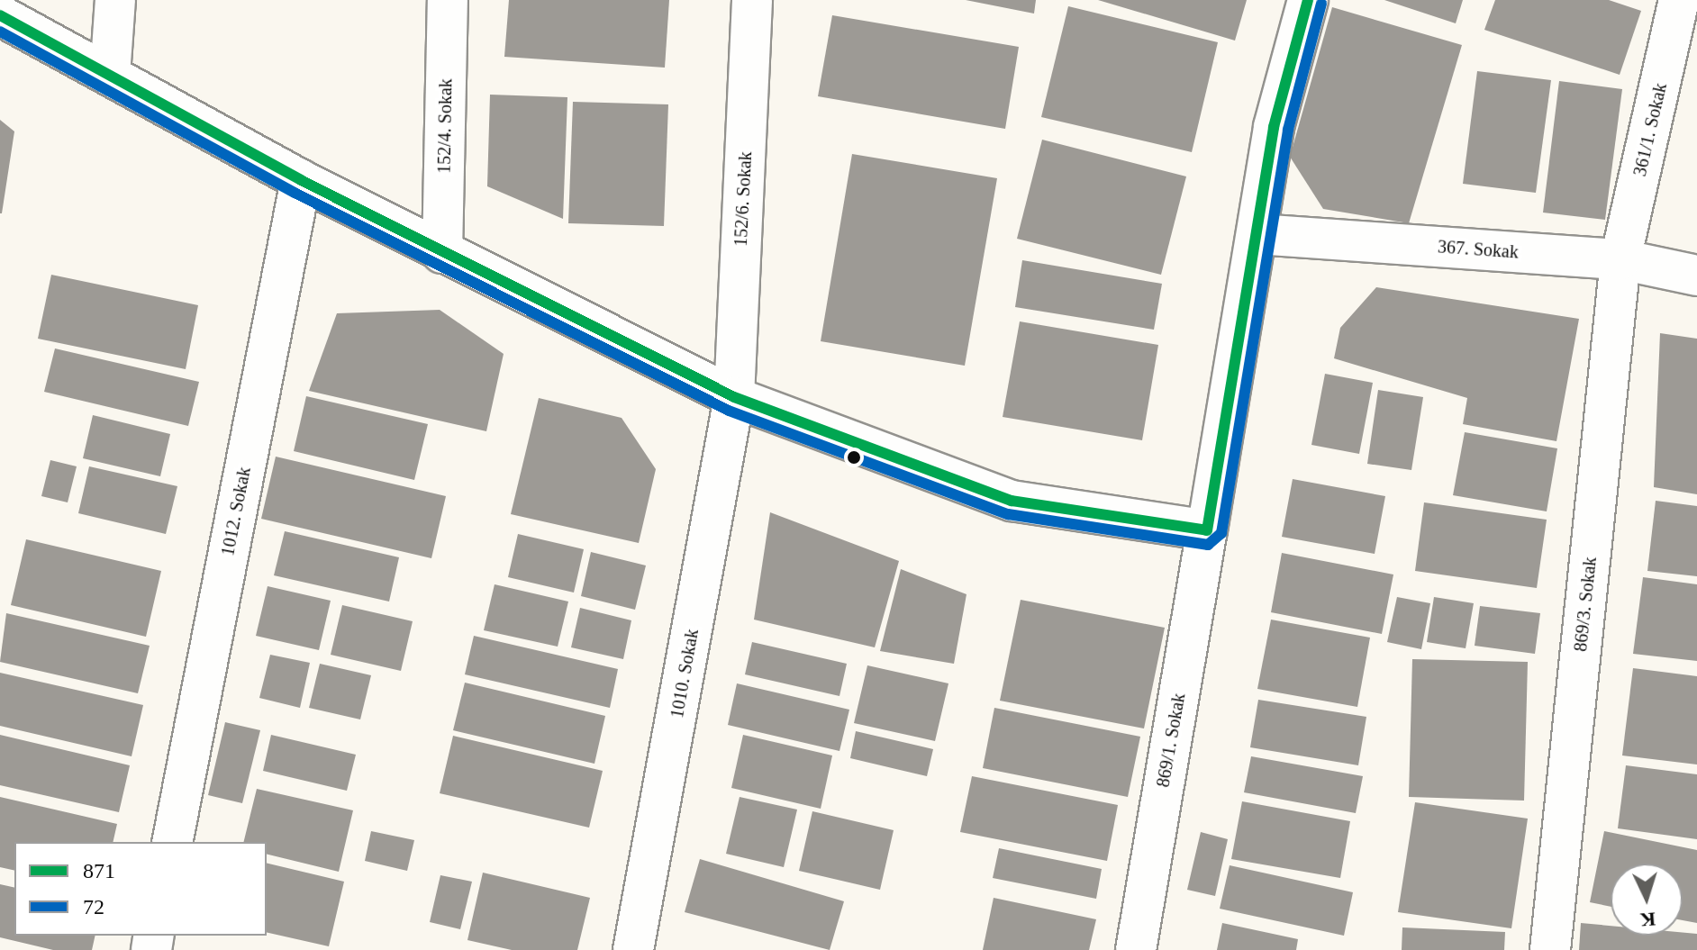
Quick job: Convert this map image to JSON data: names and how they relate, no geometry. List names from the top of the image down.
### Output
{
  "streets": {
    "street": [
      "152/4. Sokak",
      "361/1. Sokak",
      "152/6. Sokak",
      "367. Sokak",
      "1012. Sokak",
      "869/3. Sokak",
      "1010. Sokak",
      "869/1. Sokak"
    ]
  },
  "crossings": [
    ["361/1. Sokak", "367. Sokak"],
    ["361/1. Sokak", "869/3. Sokak"],
    ["152/6. Sokak", "1010. Sokak"],
    ["367. Sokak", "869/3. Sokak"],
    ["367. Sokak", "869/1. Sokak"]
  ],
  "lines": ["transit line 871", "transit line 72"],
  "legend": ["871", "72"],
  "north": "bottom"
}
